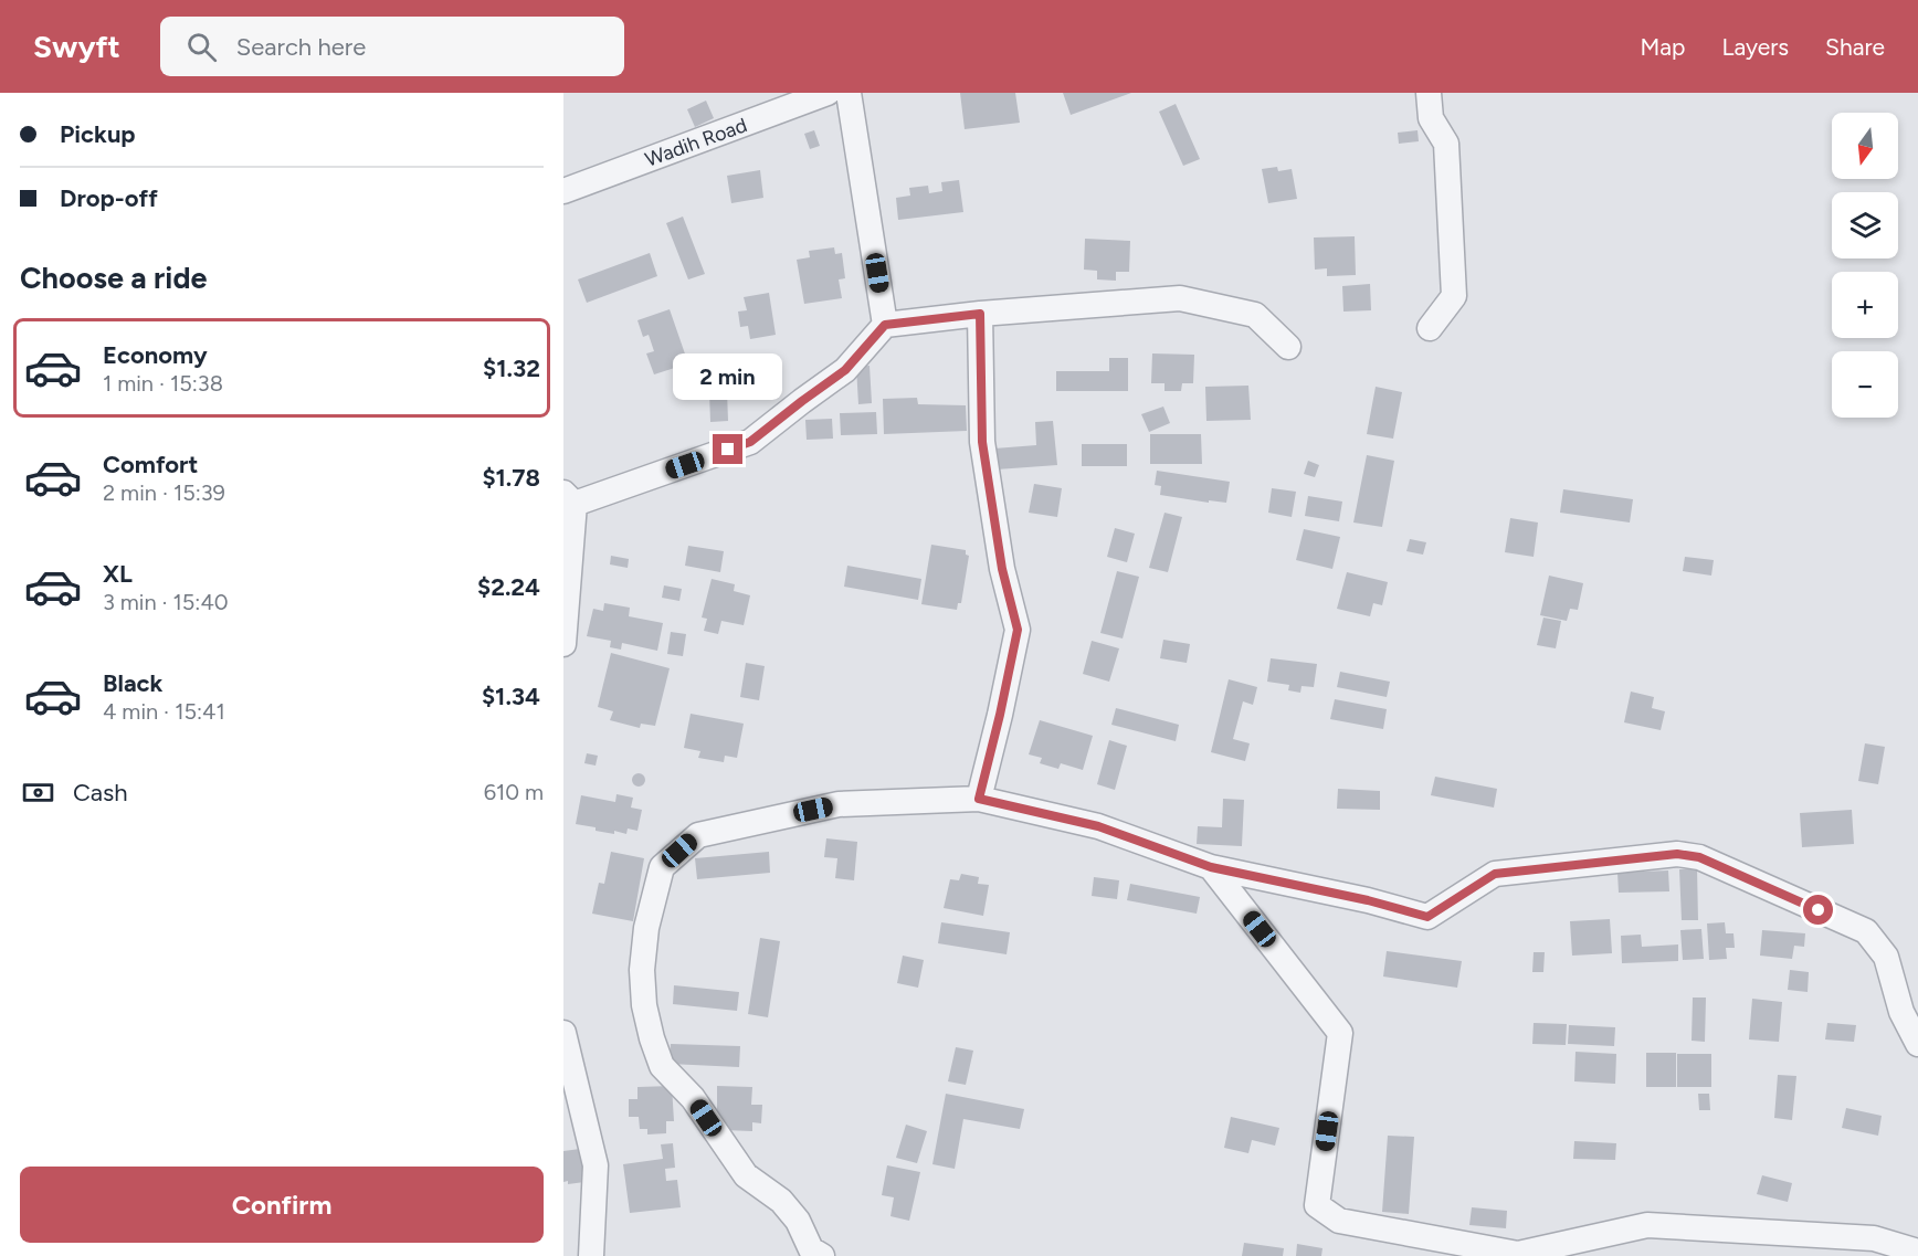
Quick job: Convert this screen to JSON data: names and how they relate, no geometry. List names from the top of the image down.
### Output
{
  "streets": {
    "street": ["Wadih Road"]
  },
  "north": "bottom",
  "page": {
    "header": "Swyft",
    "search": "Search here",
    "nav": ["Map", "Layers", "Share"],
    "banner": ["Pickup", "Drop-off"],
    "map_buttons": ["+", "−"],
    "heading": "Choose a ride",
    "list": [
      {
        "name": "Economy",
        "note": "1 min · 15:38",
        "value": "$1.32"
      },
      {
        "name": "Comfort",
        "note": "2 min · 15:39",
        "value": "$1.78"
      },
      {
        "name": "XL",
        "note": "3 min · 15:40",
        "value": "$2.24"
      },
      {
        "name": "Black",
        "note": "4 min · 15:41",
        "value": "$1.34"
      }
    ],
    "bubble": "2 min",
    "pay": ["Cash", "610 m"],
    "buttons": "Confirm"
  }
}
